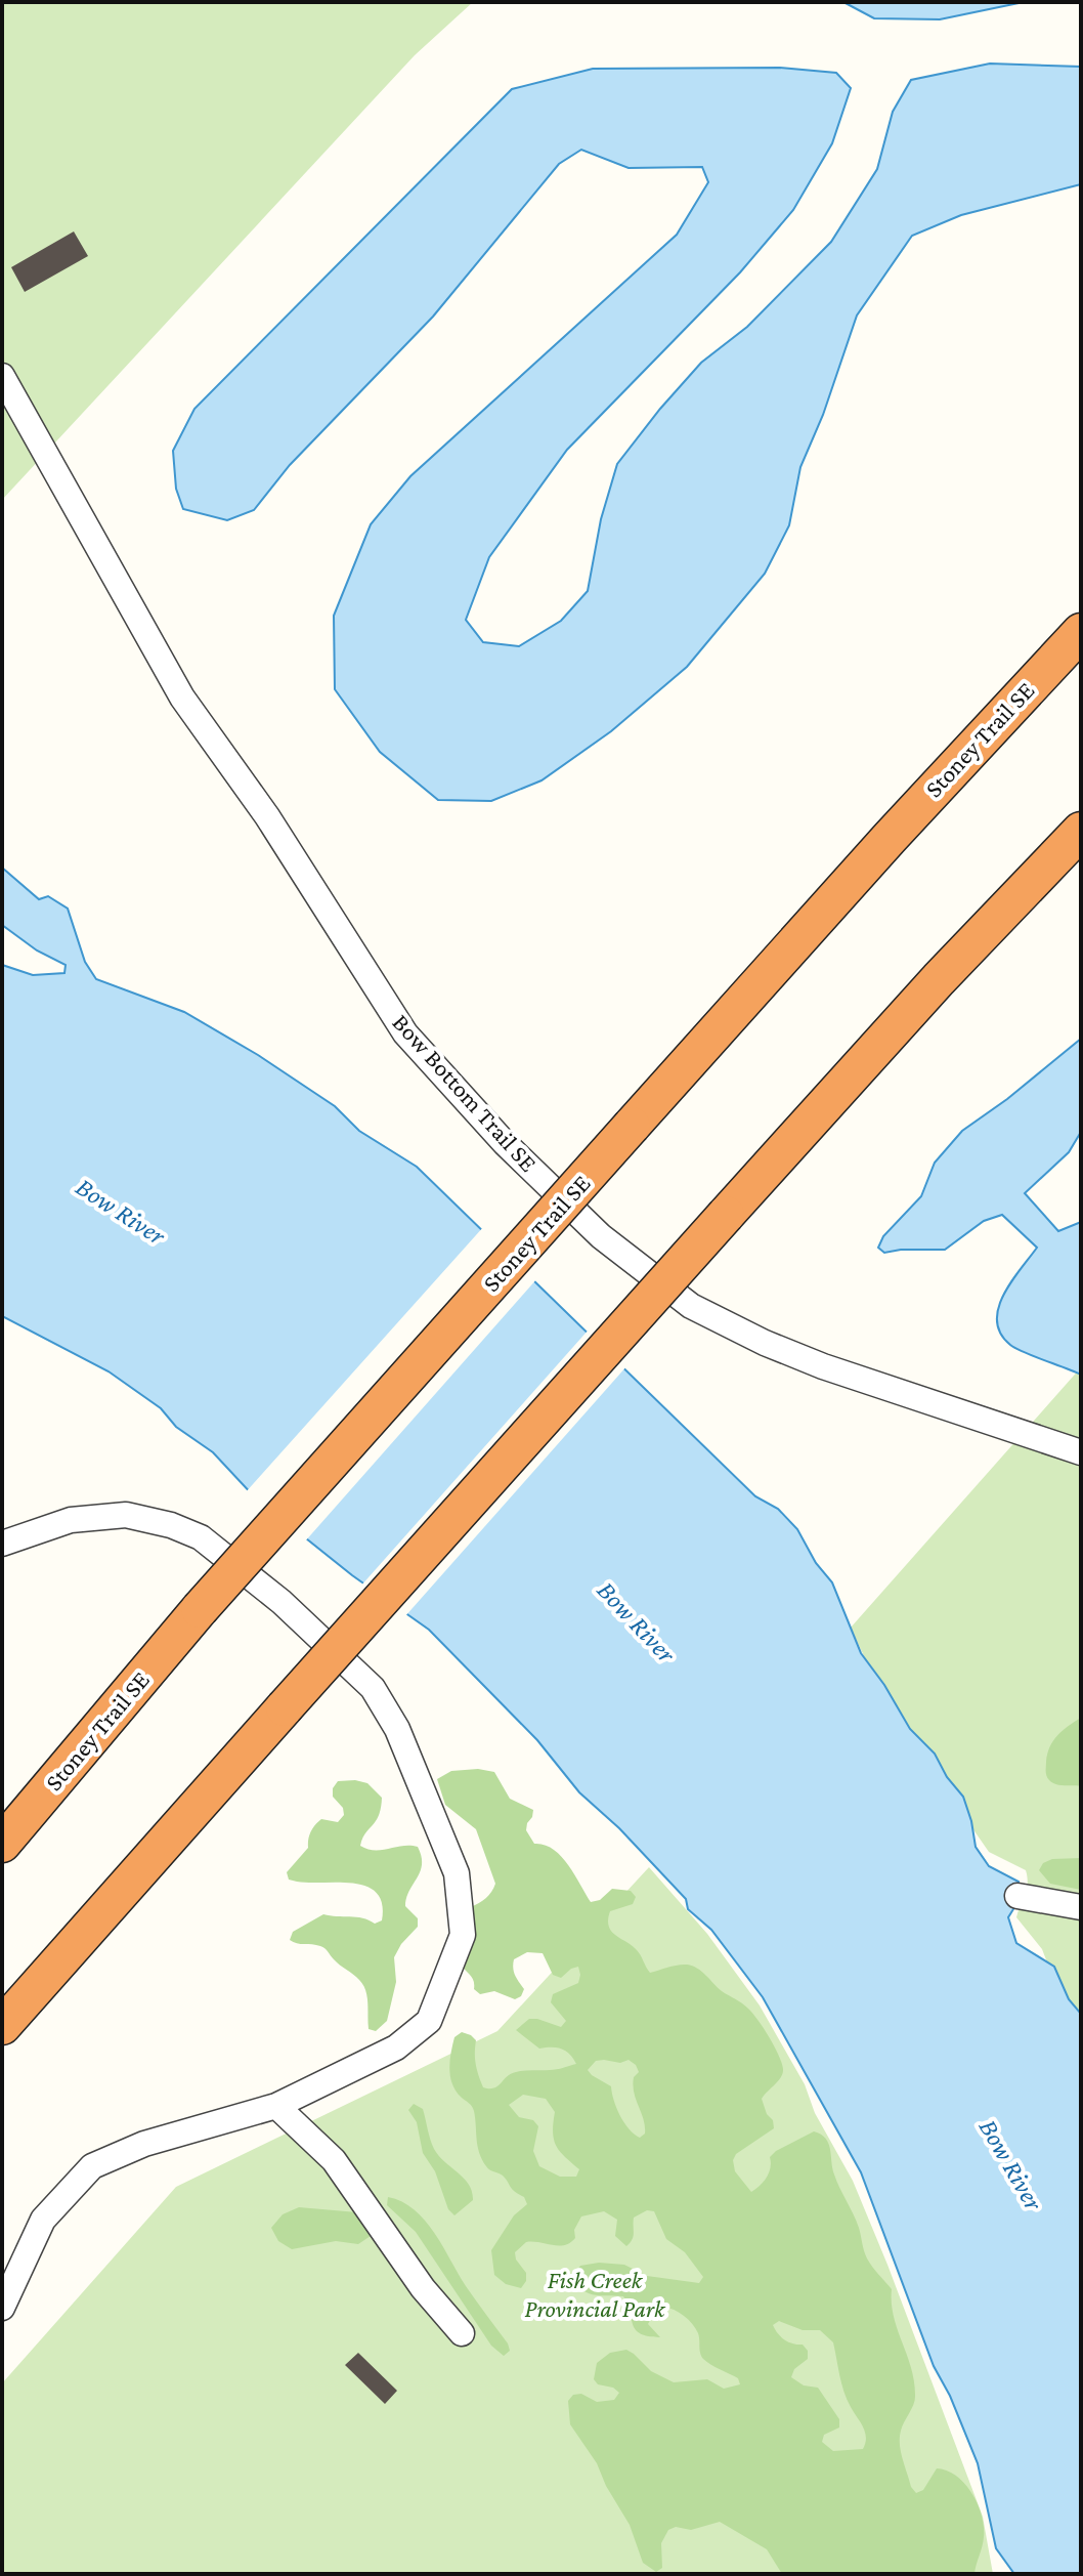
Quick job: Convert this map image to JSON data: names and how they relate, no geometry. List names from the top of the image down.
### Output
{
  "streets": {
    "highway": ["Stoney Trail SE"],
    "street": ["Bow Bottom Trail SE"]
  },
  "water": ["Bow River"],
  "parks": ["Fish Creek Provincial Park"]
}
